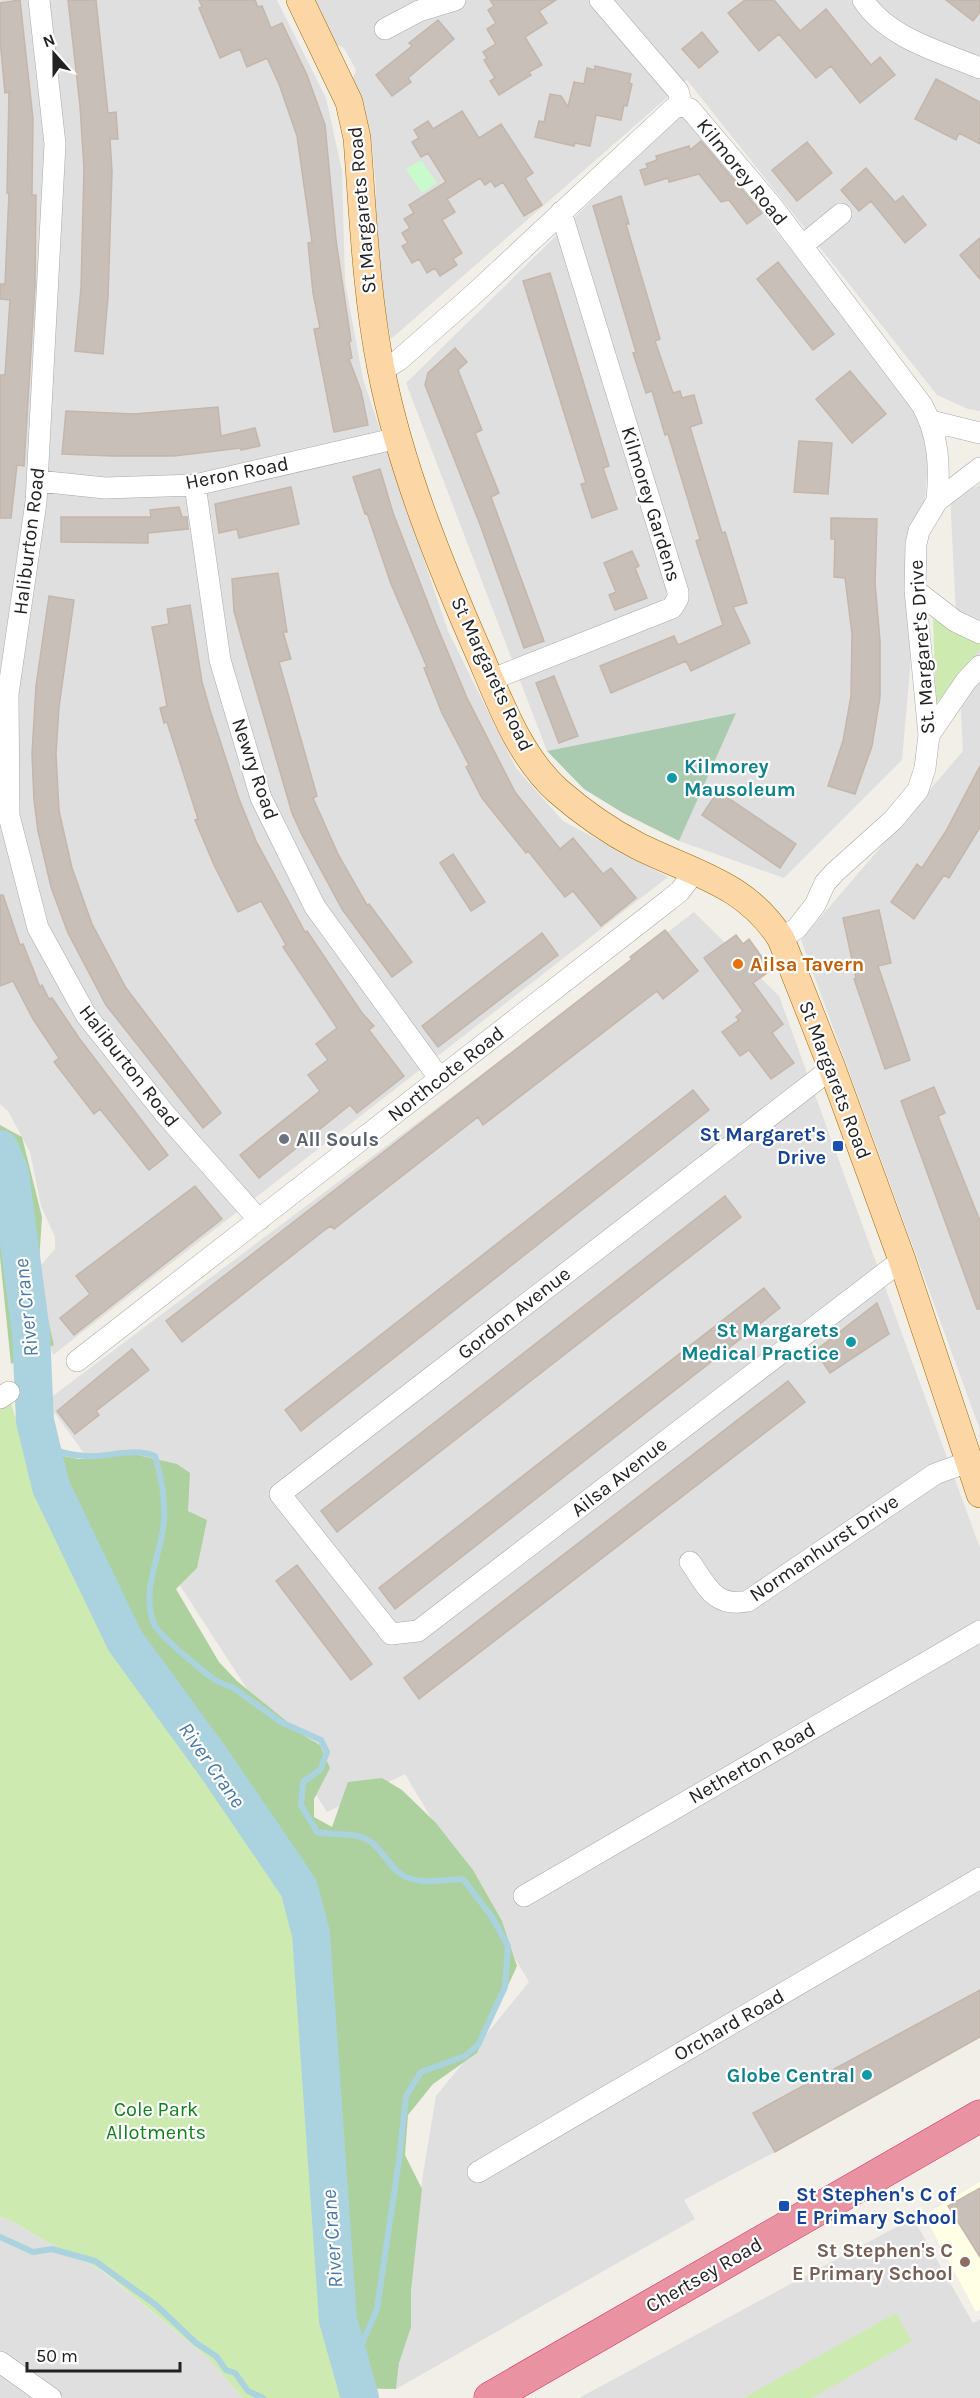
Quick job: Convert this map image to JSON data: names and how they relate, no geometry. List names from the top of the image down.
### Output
{
  "streets": {
    "highway": ["Chertsey Road"],
    "main road": ["St Margarets Road"],
    "street": [
      "Kilmorey Road",
      "Heron Road",
      "Kilmorey Gardens",
      "Haliburton Road",
      "St. Margaret's Drive",
      "Newry Road",
      "Northcote Road",
      "Gordon Avenue",
      "Ailsa Avenue",
      "Normanhurst Drive",
      "Netherton Road",
      "Orchard Road"
    ]
  },
  "crossings": [
    ["Kilmorey Road", "St Margarets Road"],
    ["Kilmorey Road", "Kilmorey Gardens"],
    ["Kilmorey Road", "St. Margaret's Drive"],
    ["St Margarets Road", "Heron Road"],
    ["St Margarets Road", "Kilmorey Gardens"],
    ["St Margarets Road", "St. Margaret's Drive"],
    ["St Margarets Road", "Northcote Road"],
    ["St Margarets Road", "Gordon Avenue"],
    ["St Margarets Road", "Ailsa Avenue"],
    ["St Margarets Road", "Normanhurst Drive"],
    ["Heron Road", "Haliburton Road"],
    ["Heron Road", "Newry Road"],
    ["Haliburton Road", "Northcote Road"],
    ["Newry Road", "Northcote Road"],
    ["Gordon Avenue", "Ailsa Avenue"]
  ],
  "water": ["River Crane"],
  "parks": ["Cole Park Allotments"],
  "places": {
    "other": [
      "Kilmorey Mausoleum",
      "Ailsa Tavern",
      "All Souls",
      "St Margarets Medical Practice",
      "Globe Central",
      "St Stephen's C E Primary School"
    ],
    "transit": ["St Margaret's Drive", "St Stephen's C of E Primary School"]
  },
  "scale_bar": "50 m",
  "north": "top"
}
